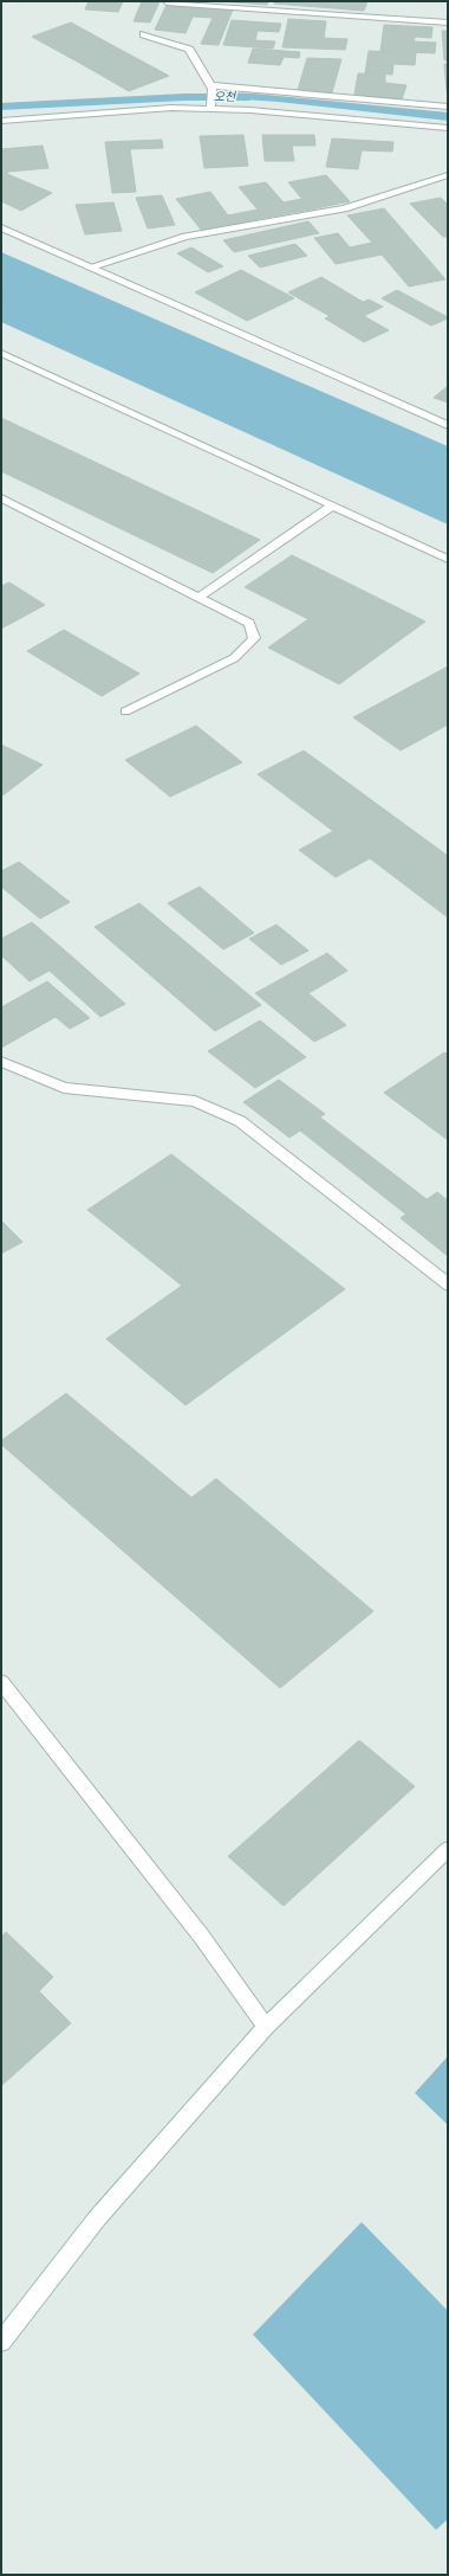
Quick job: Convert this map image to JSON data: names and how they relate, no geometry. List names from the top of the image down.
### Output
{
  "water": ["오천"]
}
